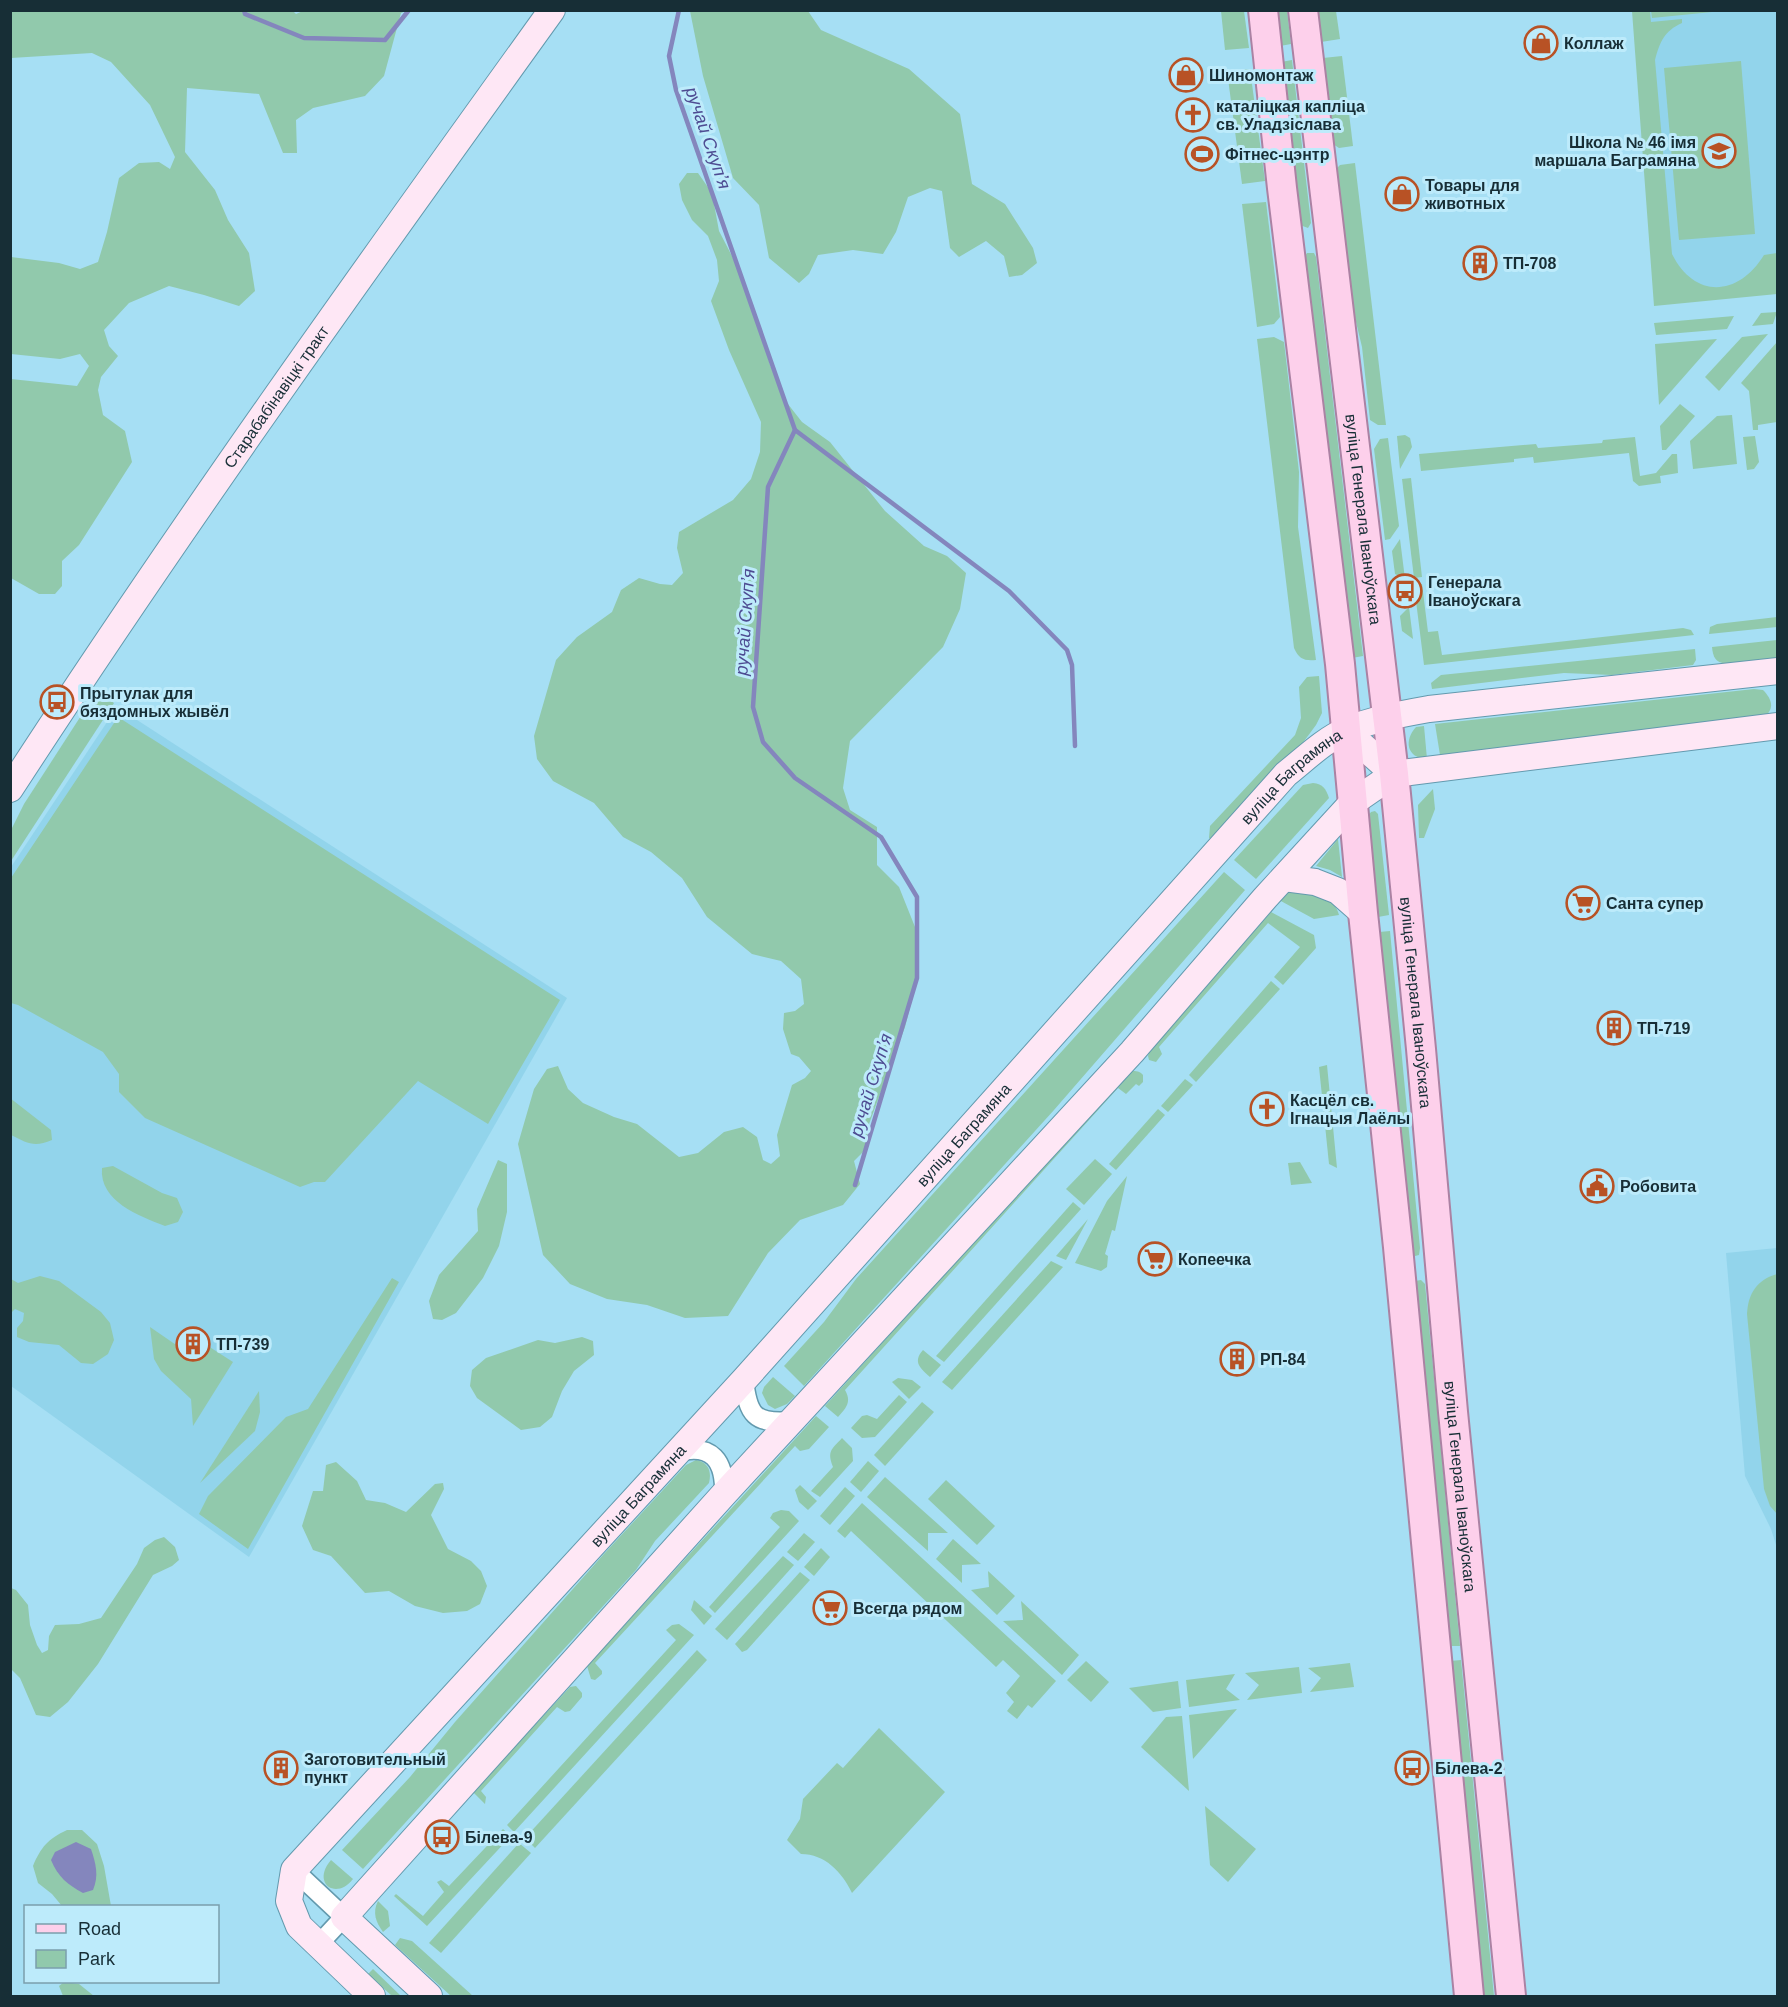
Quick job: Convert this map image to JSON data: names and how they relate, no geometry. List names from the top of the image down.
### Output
{
  "streets": {
    "main road": ["вуліца Генерала Іваноўскага"],
    "street": ["Старабабінавіцкі тракт", "вуліца Баграмяна"]
  },
  "crossings": [
    ["вуліца Генерала Іваноўскага", "вуліца Баграмяна"]
  ],
  "water": ["ручай Скупʼя"],
  "places": {
    "shop": ["Коллаж", "Шиномонтаж", "Товары для животных"],
    "church": ["каталіцкая капліца св. Уладзіслава", "Касцёл св. Ігнацыя Лаёлы"],
    "school or university": ["Школа № 46 імя маршала Баграмяна"],
    "sports": ["Фітнес-цэнтр"],
    "building": [
      "ТП-708",
      "ТП-719",
      "ТП-739",
      "РП-84",
      "Заготовительный пункт"
    ],
    "bus stop": [
      "Генерала Іваноўскага",
      "Прытулак для бяздомных жывёл",
      "Білева-2",
      "Білева-9"
    ],
    "supermarket": ["Санта супер", "Копеечка", "Всегда рядом"],
    "public building": ["Робовита"]
  },
  "legend": ["Road", "Park"]
}
